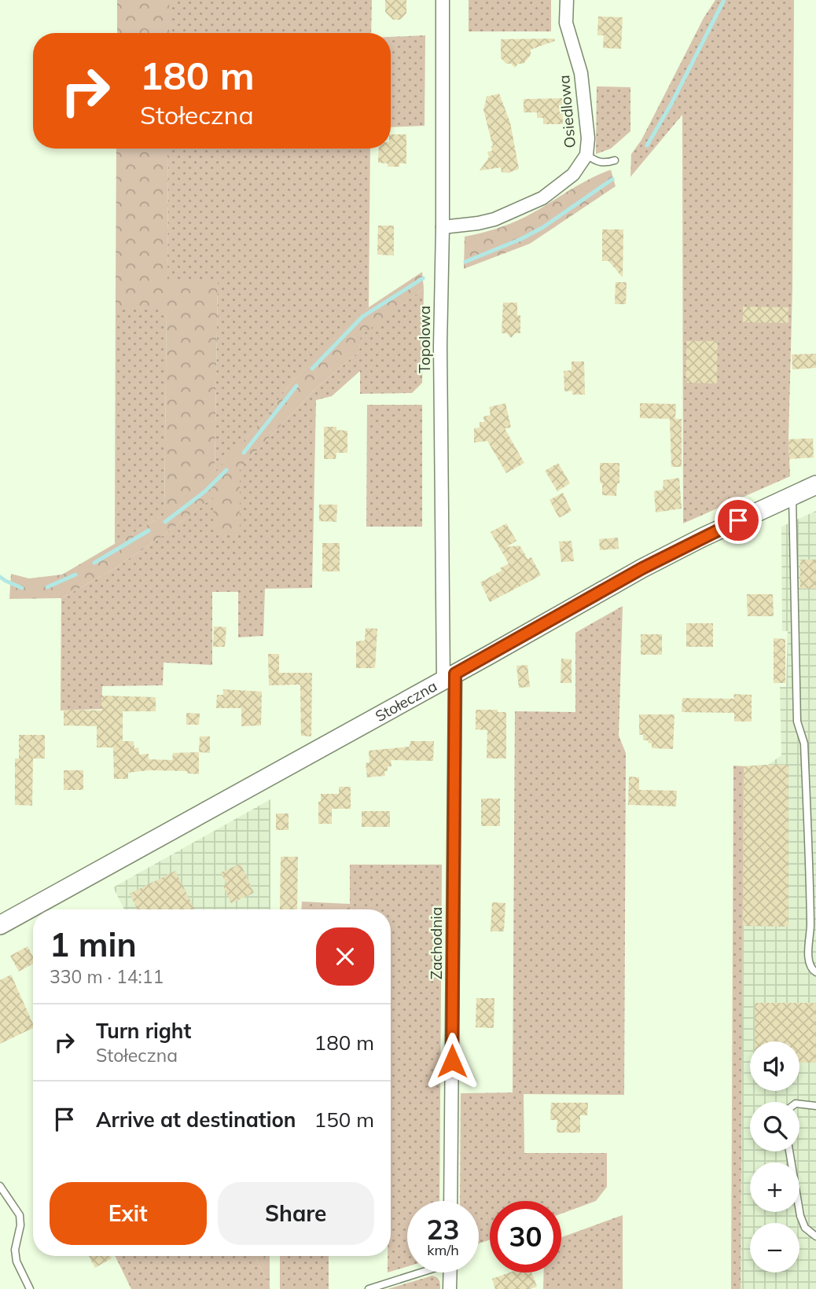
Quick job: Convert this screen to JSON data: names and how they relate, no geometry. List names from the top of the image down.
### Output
{
  "streets": {
    "main road": ["Stołeczna"],
    "street": ["Osiedlowa", "Topolowa", "Zachodnia"]
  },
  "crossings": [
    ["Osiedlowa", "Topolowa"],
    ["Topolowa", "Stołeczna"],
    ["Topolowa", "Zachodnia"],
    ["Stołeczna", "Zachodnia"]
  ],
  "page": {
    "turn": ["180 m", "Stołeczna"],
    "heading": ["1 min", "330 m · 14:11"],
    "list": [
      {
        "name": "Turn right",
        "note": "Stołeczna",
        "value": "180 m"
      },
      {
        "name": "Arrive at destination",
        "value": "150 m"
      }
    ],
    "map_buttons": ["+", "−"],
    "buttons": ["Exit", "Share"],
    "speed": "23 km/h",
    "limit": "30"
  }
}
